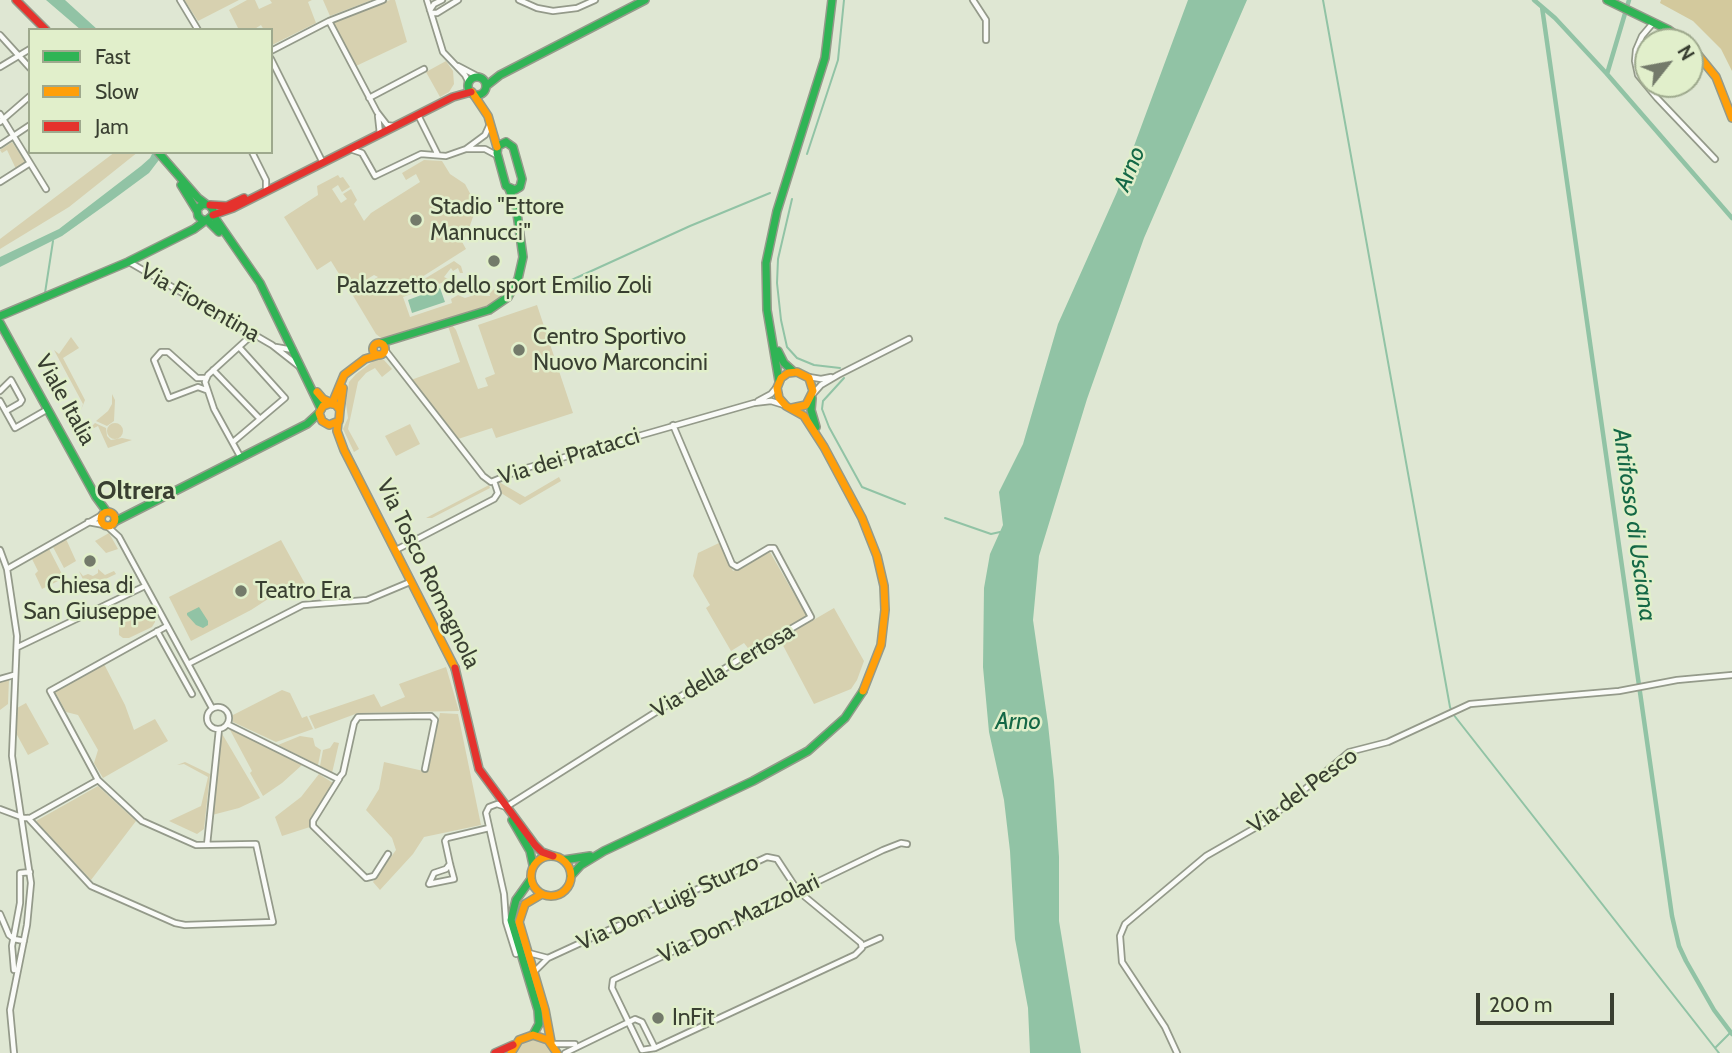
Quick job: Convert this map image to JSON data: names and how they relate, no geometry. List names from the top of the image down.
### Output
{
  "streets": {
    "main road": ["Viale Italia", "Via Tosco Romagnola"],
    "street": [
      "Via Fiorentina",
      "Via dei Pratacci",
      "Via della Certosa",
      "Via del Pesco",
      "Via Don Luigi Sturzo",
      "Via Don Mazzolari"
    ]
  },
  "crossings": [
    ["Via dei Pratacci", "Via della Certosa"],
    ["Via Tosco Romagnola", "Via della Certosa"],
    ["Via Don Luigi Sturzo", "Via Don Mazzolari"]
  ],
  "districts": ["Oltrera"],
  "water": ["Arno", "Antifosso di Usciana"],
  "places": [
    "Stadio \"Ettore Mannucci\"",
    "Palazzetto dello sport Emilio Zoli",
    "Centro Sportivo Nuovo Marconcini",
    "Chiesa di San Giuseppe",
    "Teatro Era",
    "InFit"
  ],
  "legend": ["Fast", "Slow", "Jam"],
  "scale_bar": "200 m",
  "north": "top right"
}
